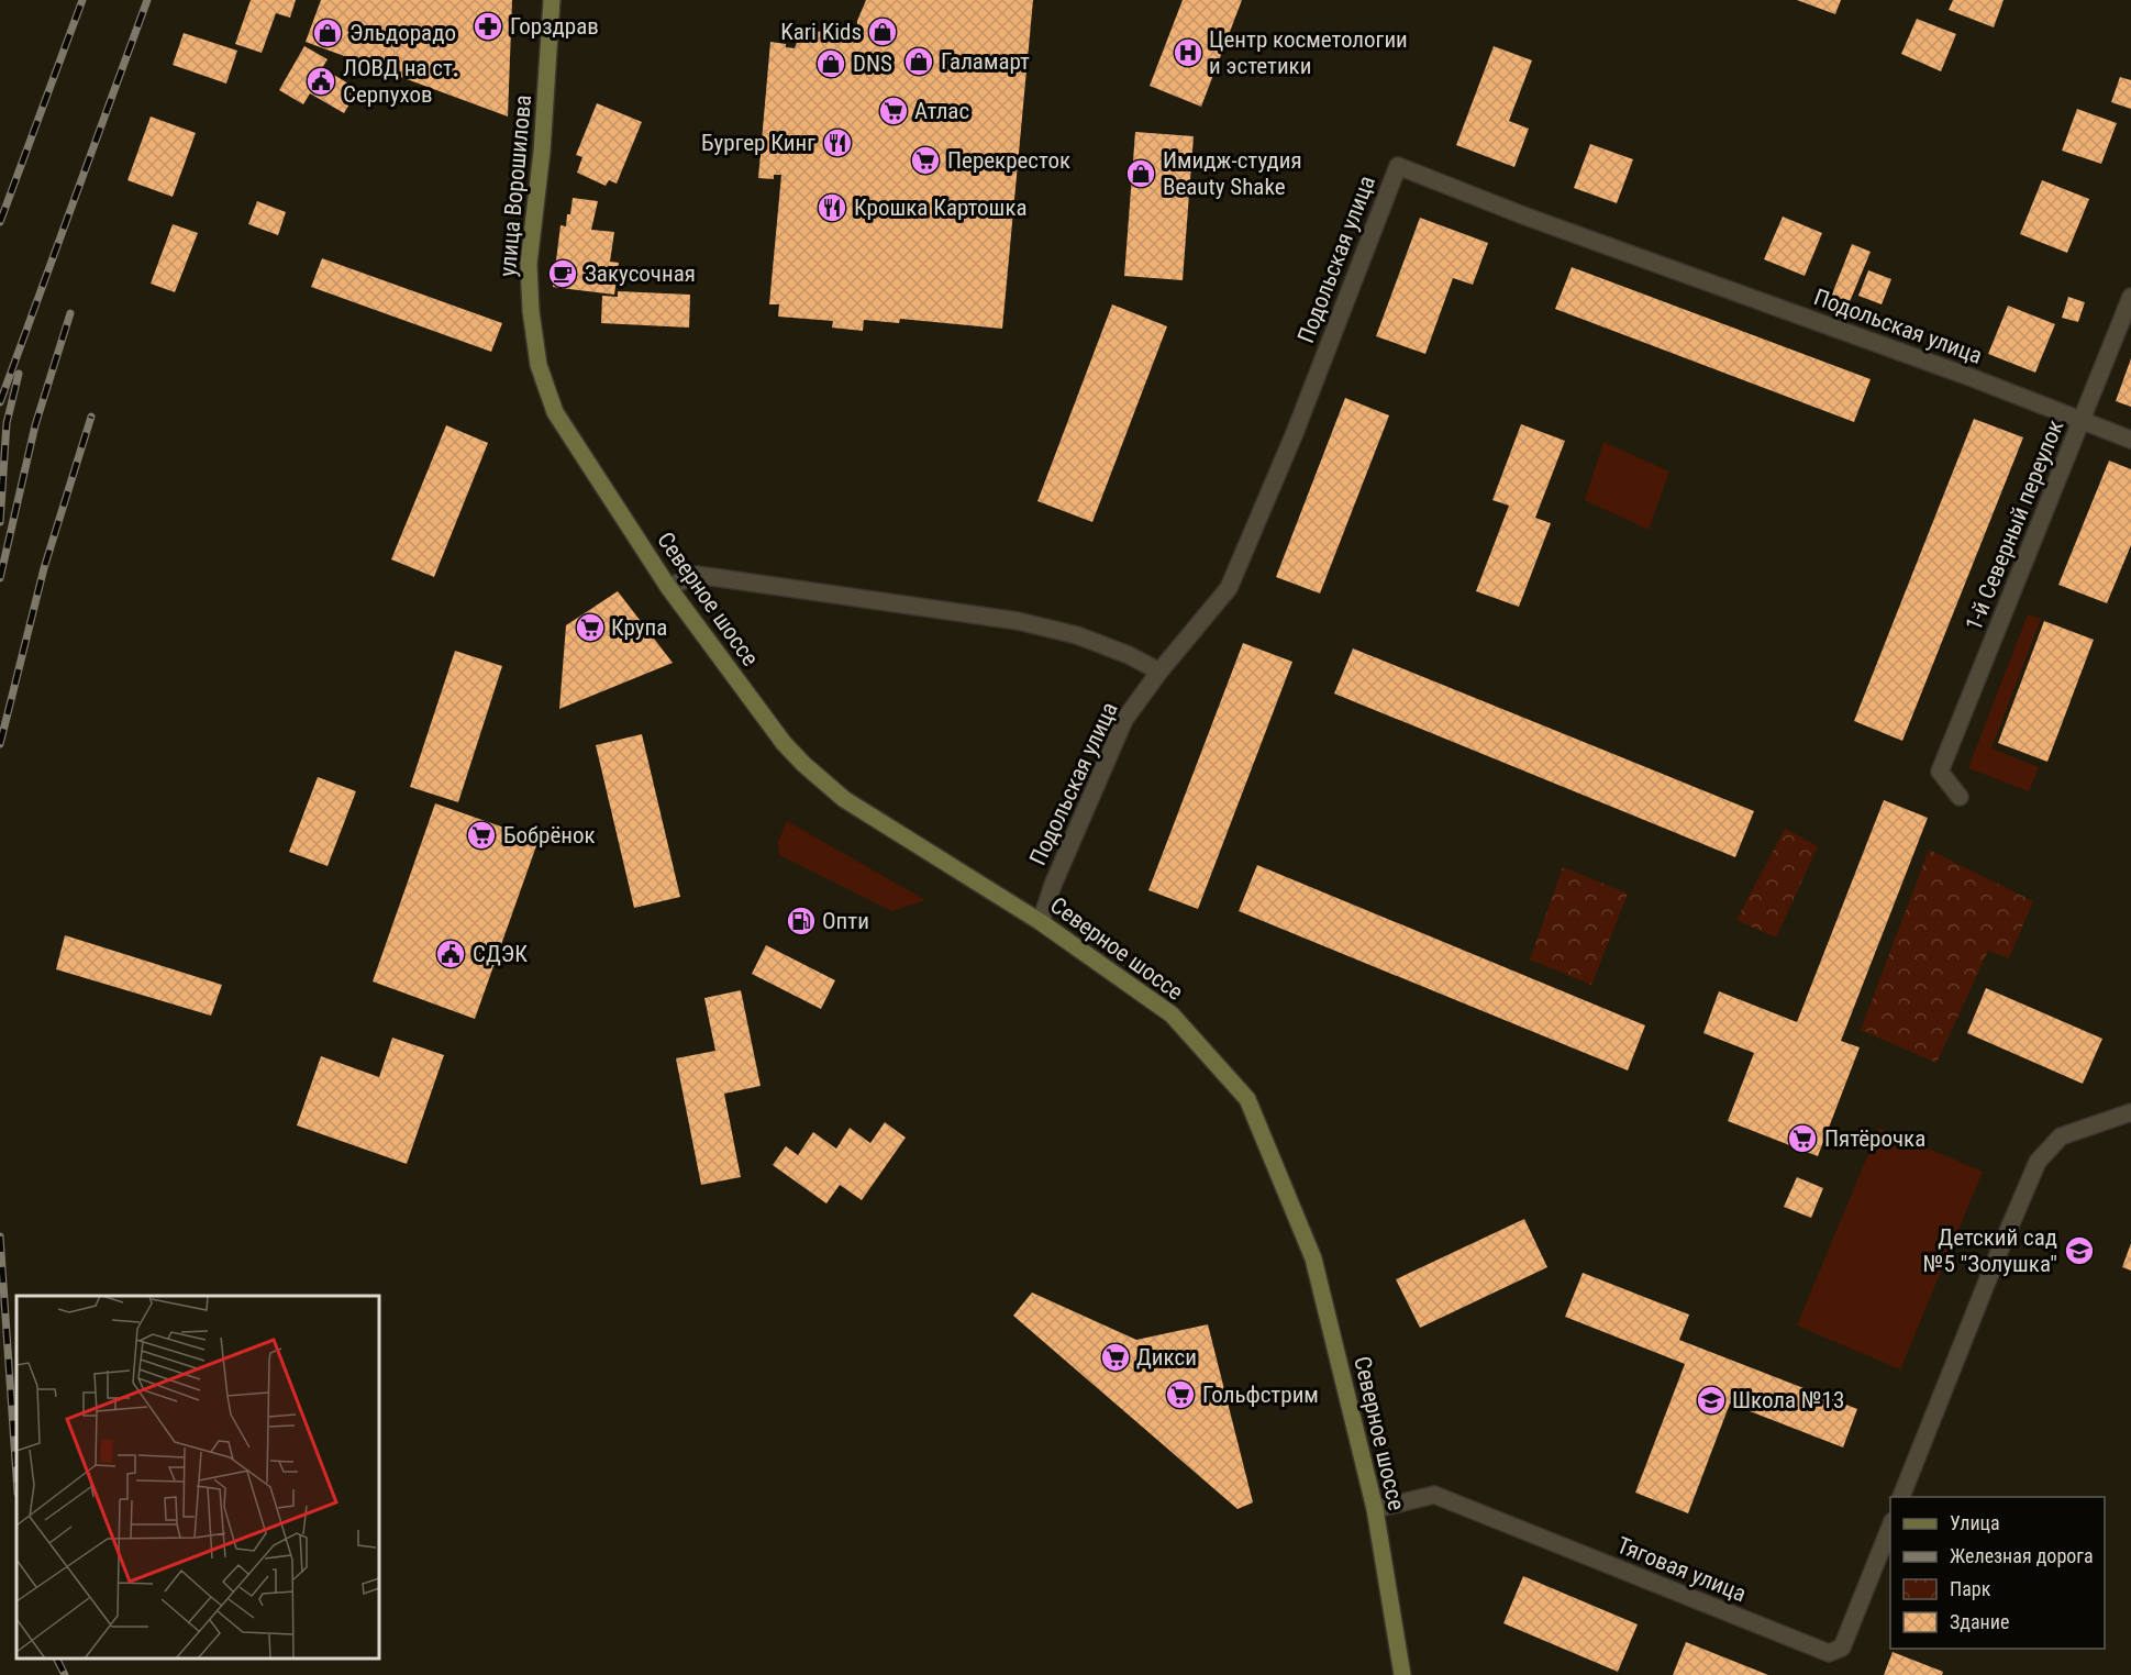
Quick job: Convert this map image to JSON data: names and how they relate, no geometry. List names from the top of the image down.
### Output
{
  "streets": {
    "main road": ["улица Ворошилова", "Северное шоссе"],
    "street": ["Подольская улица", "1-й Северный переулок", "Тяговая улица"]
  },
  "crossings": [
    ["улица Ворошилова", "Северное шоссе"],
    ["Подольская улица", "1-й Северный переулок"],
    ["Подольская улица", "Северное шоссе"],
    ["Северное шоссе", "Тяговая улица"]
  ],
  "places": {
    "pharmacy": ["Горздрав"],
    "shop": [
      "Kari Kids",
      "Эльдорадо",
      "Галамарт",
      "DNS",
      "Имидж-студия Beauty Shake"
    ],
    "hospital": ["Центр косметологии и эстетики"],
    "public building": ["ЛОВД на ст. Серпухов", "СДЭК"],
    "supermarket": [
      "Атлас",
      "Перекресток",
      "Крупа",
      "Бобрёнок",
      "Пятёрочка",
      "Дикси",
      "Гольфстрим"
    ],
    "restaurant": ["Бургер Кинг", "Крошка Картошка"],
    "cafe": ["Закусочная"],
    "fuel station": ["Опти"],
    "school or university": ["Детский сад №5 \"Золушка\"", "Школа №13"]
  },
  "legend": [
    "Улица",
    "Железная дорога",
    "Парк",
    "Здание"
  ]
}
